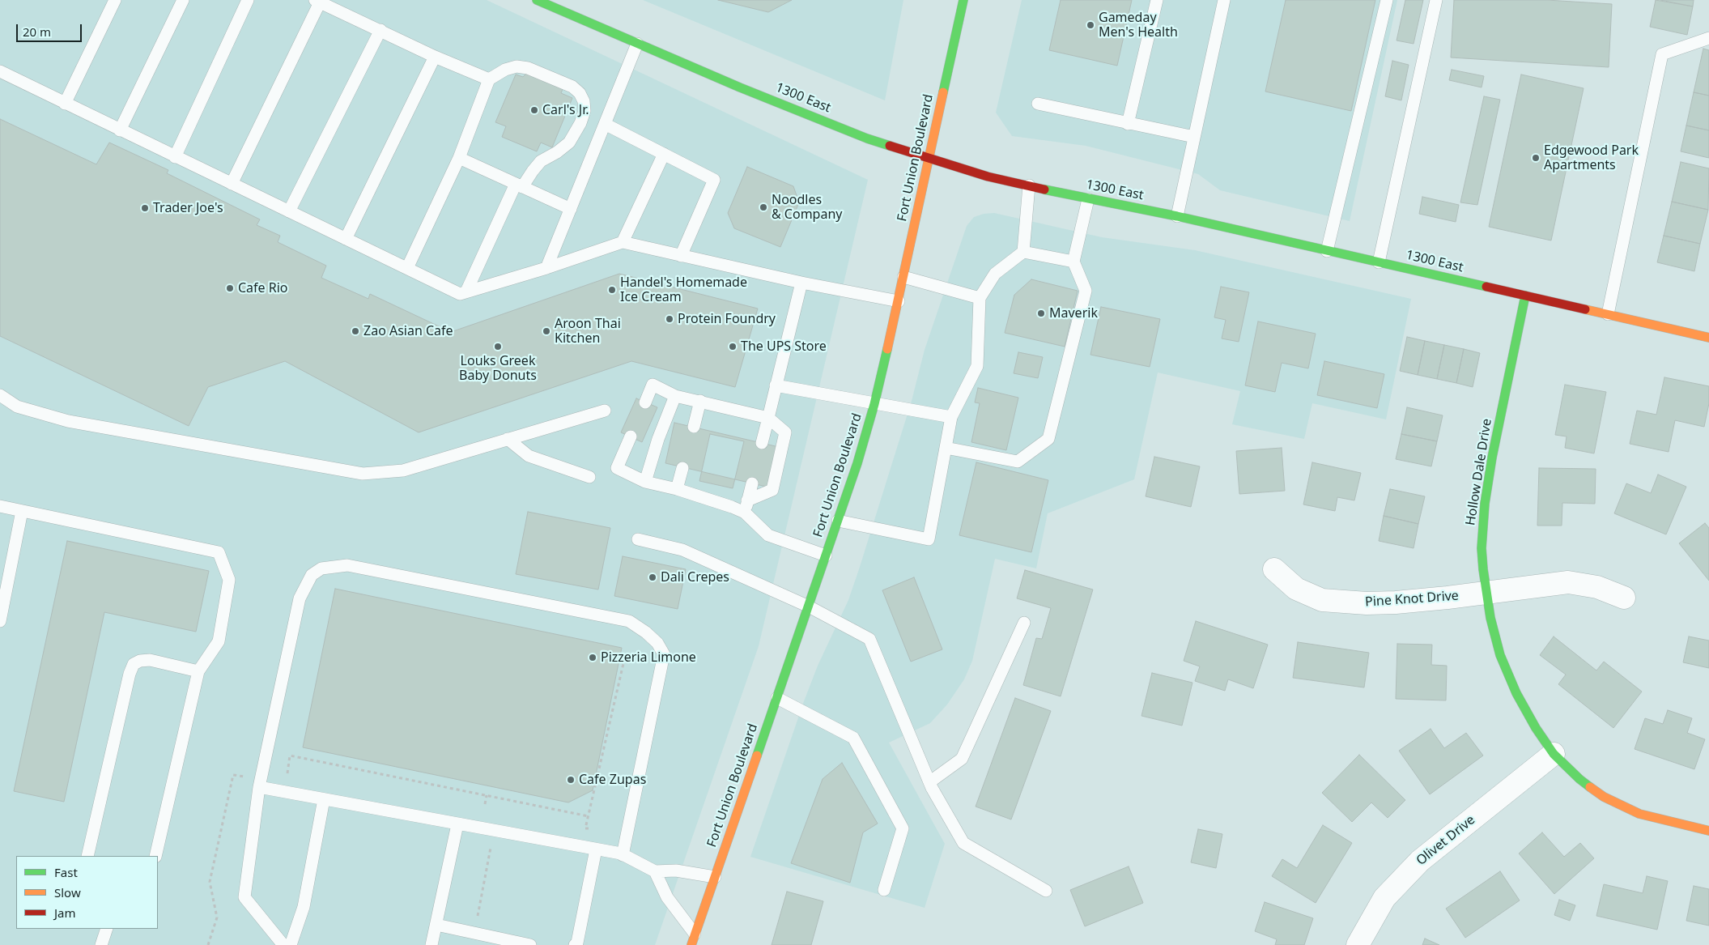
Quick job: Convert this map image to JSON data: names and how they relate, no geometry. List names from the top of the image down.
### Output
{
  "streets": {
    "main road": ["1300 East", "Fort Union Boulevard", "Hollow Dale Drive"],
    "street": ["Pine Knot Drive", "Olivet Drive"]
  },
  "crossings": [
    ["1300 East", "Fort Union Boulevard"],
    ["1300 East", "Hollow Dale Drive"],
    ["Hollow Dale Drive", "Pine Knot Drive"],
    ["Hollow Dale Drive", "Olivet Drive"]
  ],
  "places": [
    "Gameday Men's Health",
    "Carl's Jr.",
    "Edgewood Park Apartments",
    "Noodles & Company",
    "Trader Joe's",
    "Cafe Rio",
    "Handel's Homemade Ice Cream",
    "Maverik",
    "Protein Foundry",
    "Zao Asian Cafe",
    "Aroon Thai Kitchen",
    "Louks Greek Baby Donuts",
    "The UPS Store",
    "Dali Crepes",
    "Pizzeria Limone",
    "Cafe Zupas"
  ],
  "legend": ["Fast", "Slow", "Jam"],
  "scale_bar": "20 m"
}
